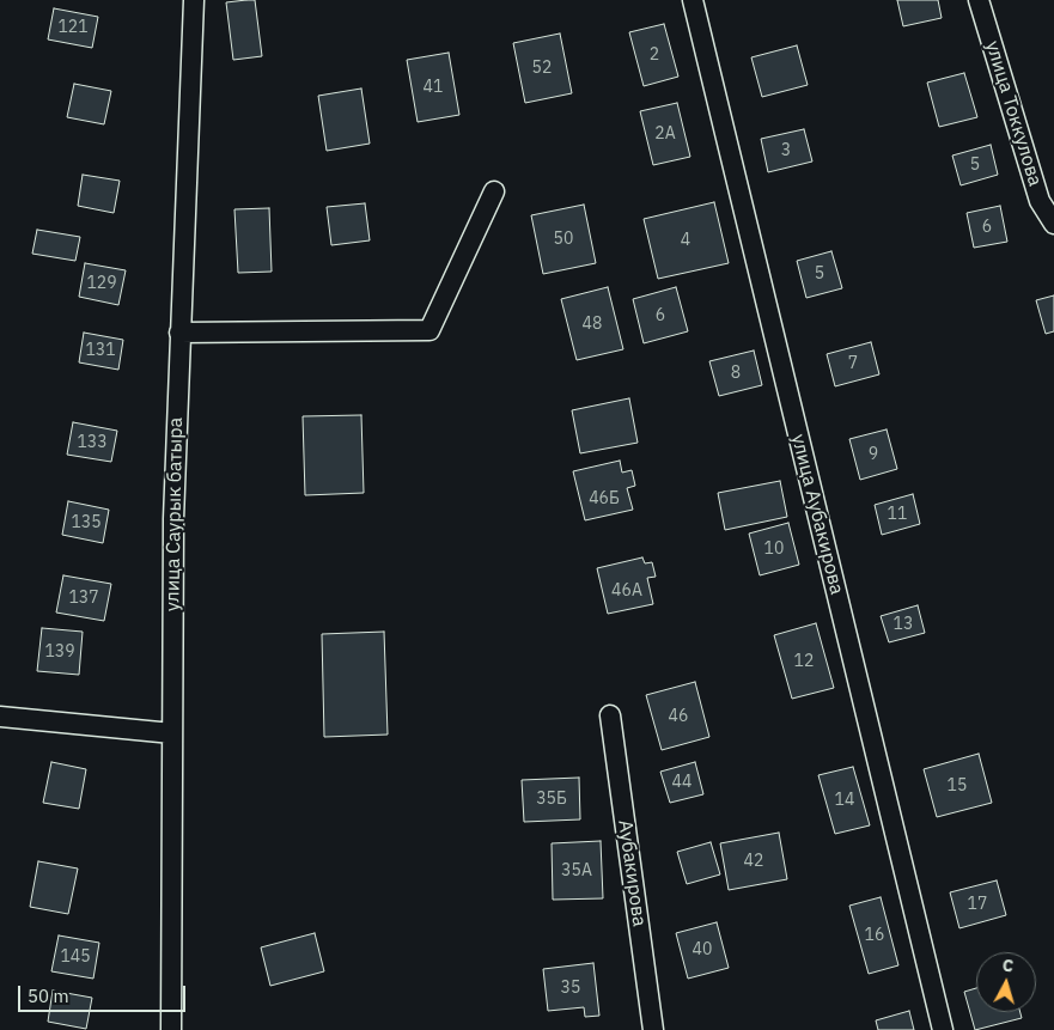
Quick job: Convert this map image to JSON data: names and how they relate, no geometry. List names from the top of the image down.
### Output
{
  "streets": {
    "street": [
      "улица Токкулова",
      "улица Саурык батыра",
      "улица Аубакирова",
      "Аубакирова"
    ]
  },
  "house_numbers": [
    "121",
    "2",
    "52",
    "41",
    "2А",
    "3",
    "5",
    "6",
    "50",
    "4",
    "5",
    "129",
    "6",
    "48",
    "131",
    "7",
    "8",
    "133",
    "9",
    "46Б",
    "11",
    "135",
    "10",
    "46А",
    "137",
    "13",
    "139",
    "12",
    "46",
    "44",
    "15",
    "35Б",
    "14",
    "42",
    "35А",
    "17",
    "16",
    "40",
    "145",
    "35"
  ],
  "scale_bar": "50 m",
  "north": "top"
}
